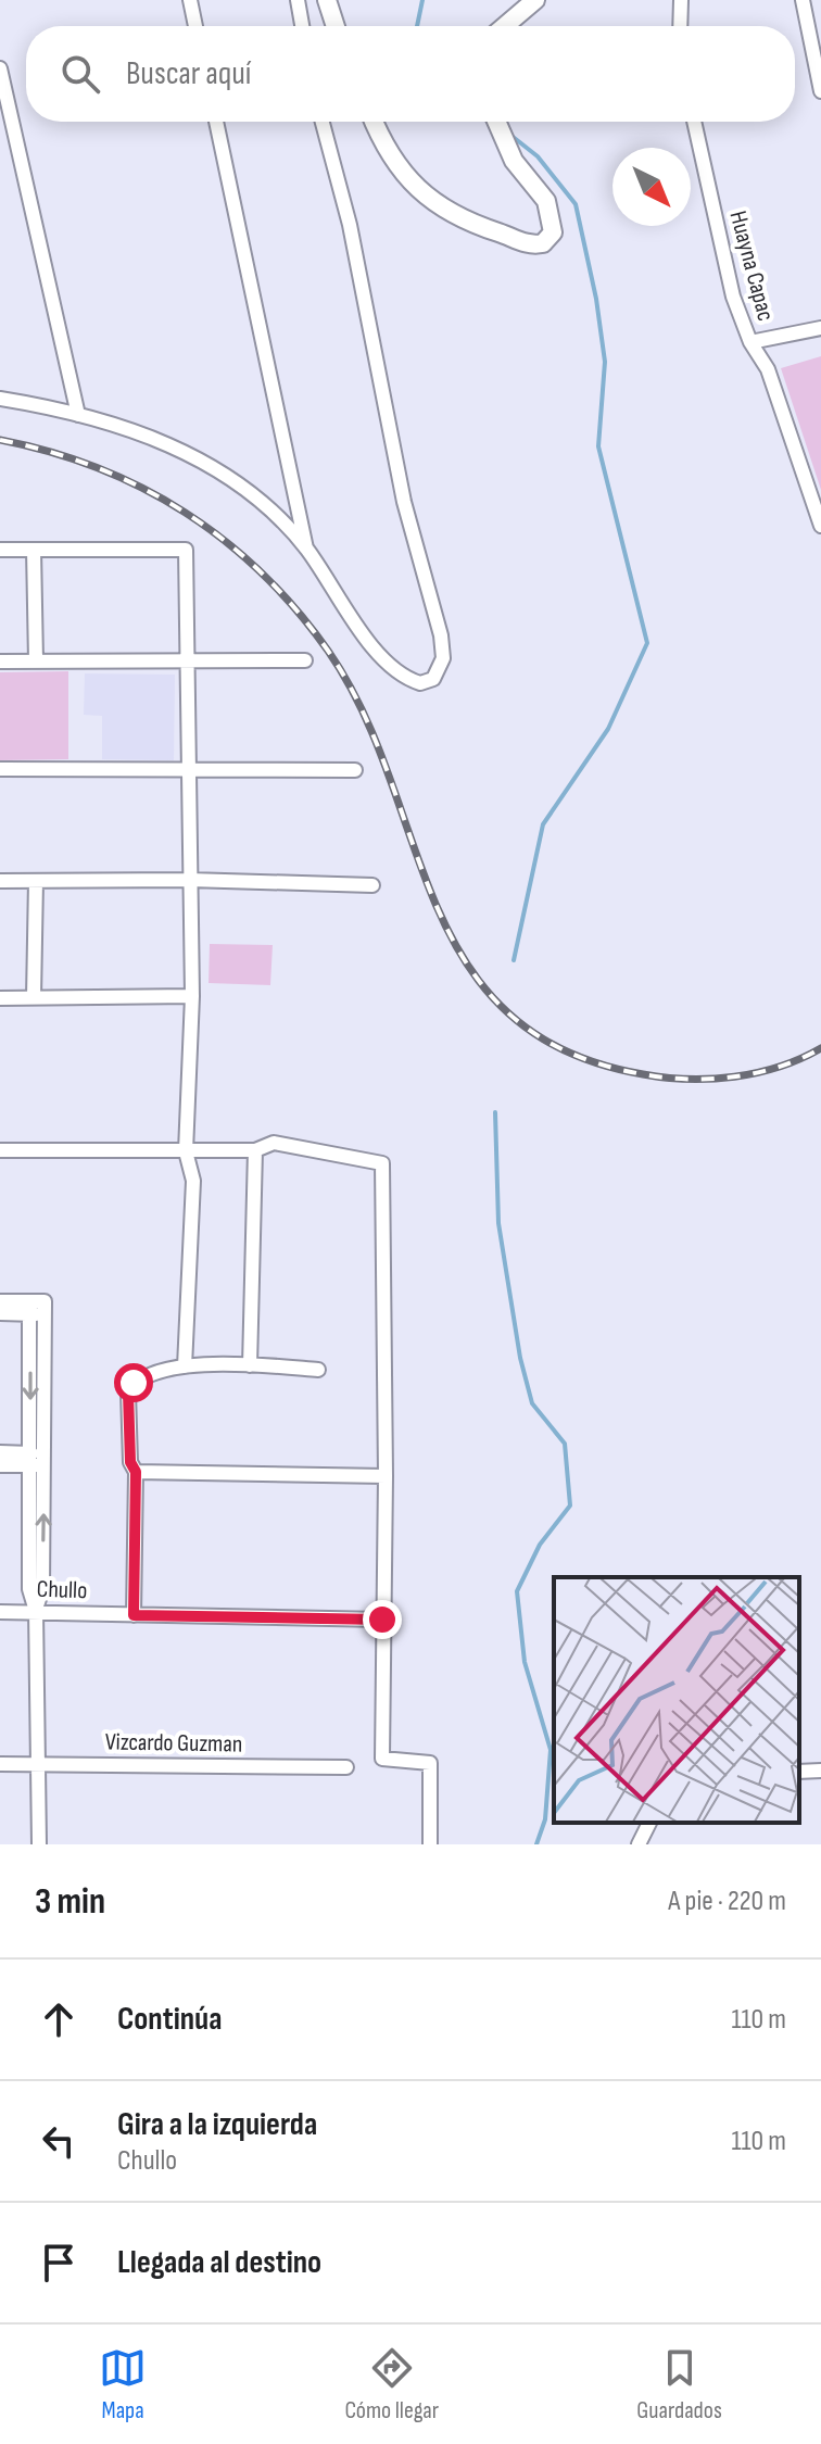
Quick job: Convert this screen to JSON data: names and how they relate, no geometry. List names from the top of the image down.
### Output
{
  "streets": {
    "street": ["Huayna Capac", "Chullo", "Vizcardo Guzman"]
  },
  "north": "bottom right",
  "page": {
    "search": "Buscar aquí",
    "heading": ["3 min", "A pie · 220 m"],
    "list": [
      ["Continúa", "110 m"],
      ["Gira a la izquierda", "Chullo", "110 m"],
      "Llegada al destino"
    ],
    "nav": ["Mapa", "Cómo llegar", "Guardados"]
  }
}
